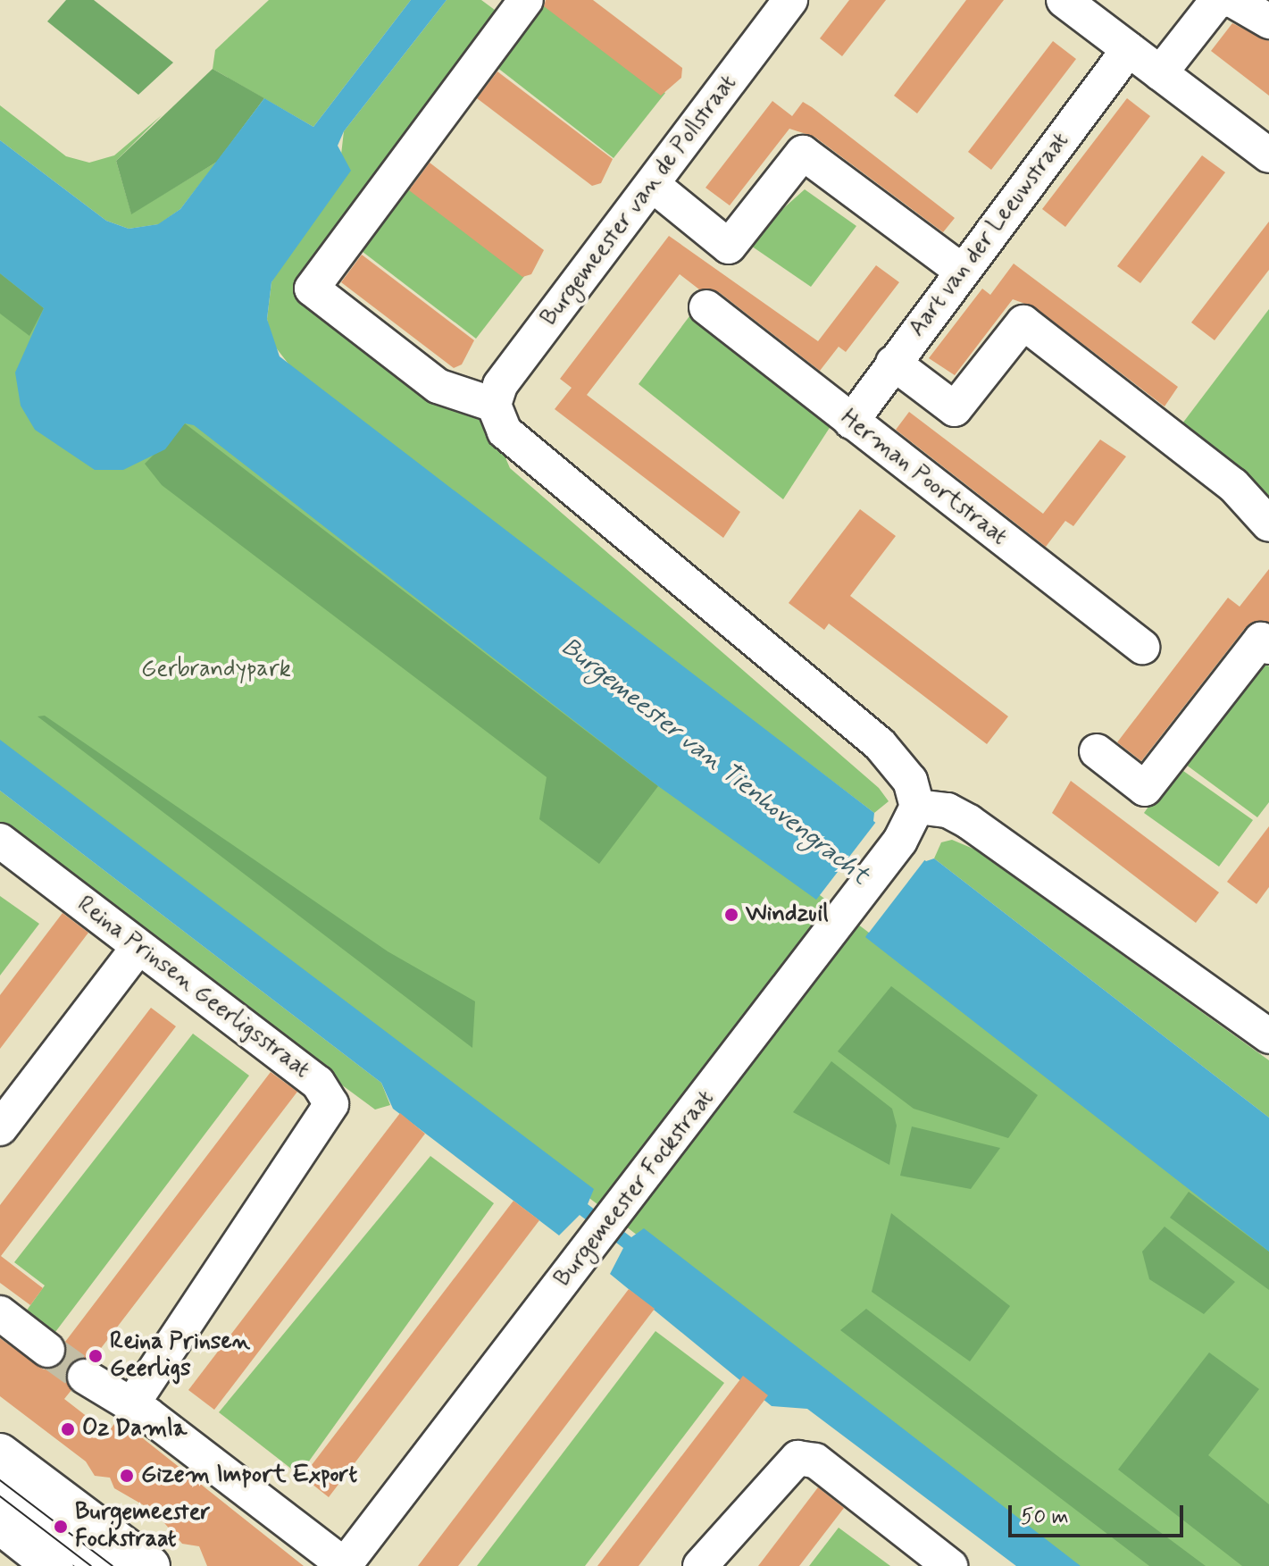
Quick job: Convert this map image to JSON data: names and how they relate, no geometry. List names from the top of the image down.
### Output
{
  "streets": {
    "street": [
      "Burgemeester van de Pollstraat",
      "Aart van der Leeuwstraat",
      "Herman Poortstraat",
      "Reina Prinsen Geerligsstraat",
      "Burgemeester Fockstraat"
    ]
  },
  "crossings": [
    ["Aart van der Leeuwstraat", "Herman Poortstraat"]
  ],
  "water": ["Burgemeester van Tienhovengracht"],
  "parks": ["Gerbrandypark"],
  "places": [
    "Windzuil",
    "Reina Prinsen Geerligs",
    "Oz Damla",
    "Gizem Import Export",
    "Burgemeester Fockstraat"
  ],
  "scale_bar": "50 m"
}
